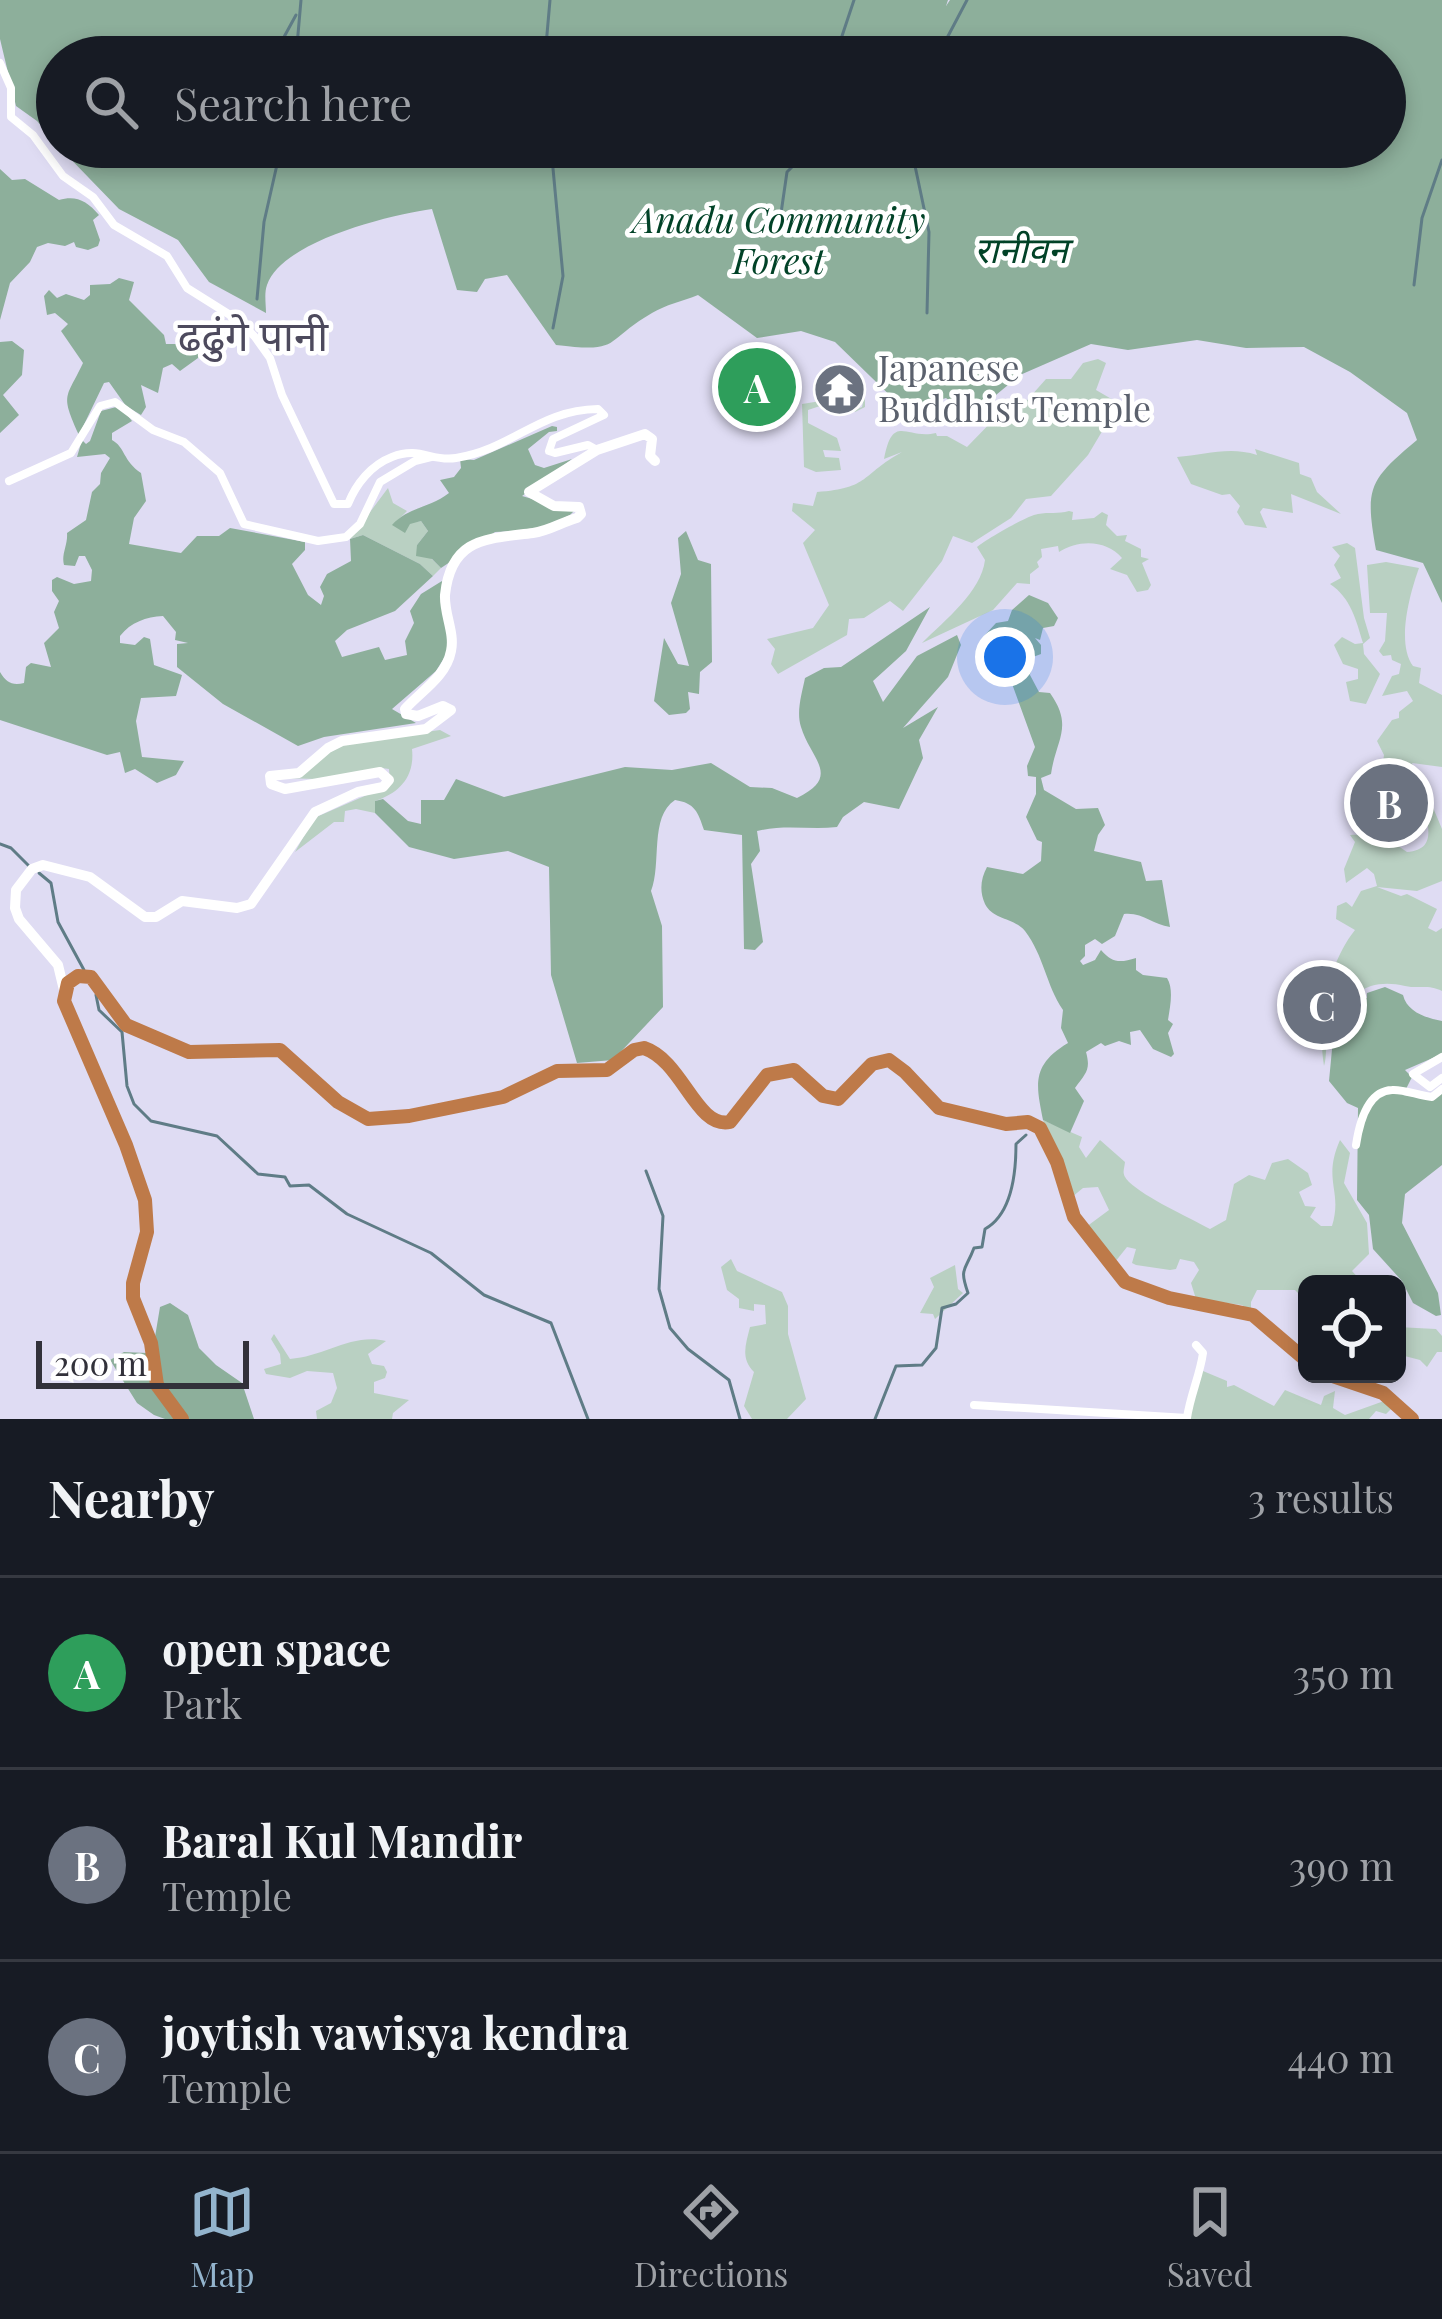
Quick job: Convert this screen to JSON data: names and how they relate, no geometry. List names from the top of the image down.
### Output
{
  "districts": ["ढढुंगे पानी"],
  "parks": ["Anadu Community Forest", "रानीवन"],
  "places": {
    "temple": ["Japanese Buddhist Temple"]
  },
  "scale_bar": "200 m",
  "page": {
    "search": "Search here",
    "pins": ["A", "B", "C"],
    "scale": "200 m",
    "heading": ["Nearby", "3 results"],
    "list": [
      {
        "mark": "A",
        "name": "open space",
        "note": "Park",
        "value": "350 m"
      },
      {
        "mark": "B",
        "name": "Baral Kul Mandir",
        "note": "Temple",
        "value": "390 m"
      },
      {
        "mark": "C",
        "name": "joytish vawisya kendra",
        "note": "Temple",
        "value": "440 m"
      }
    ],
    "nav": ["Map", "Directions", "Saved"]
  }
}
